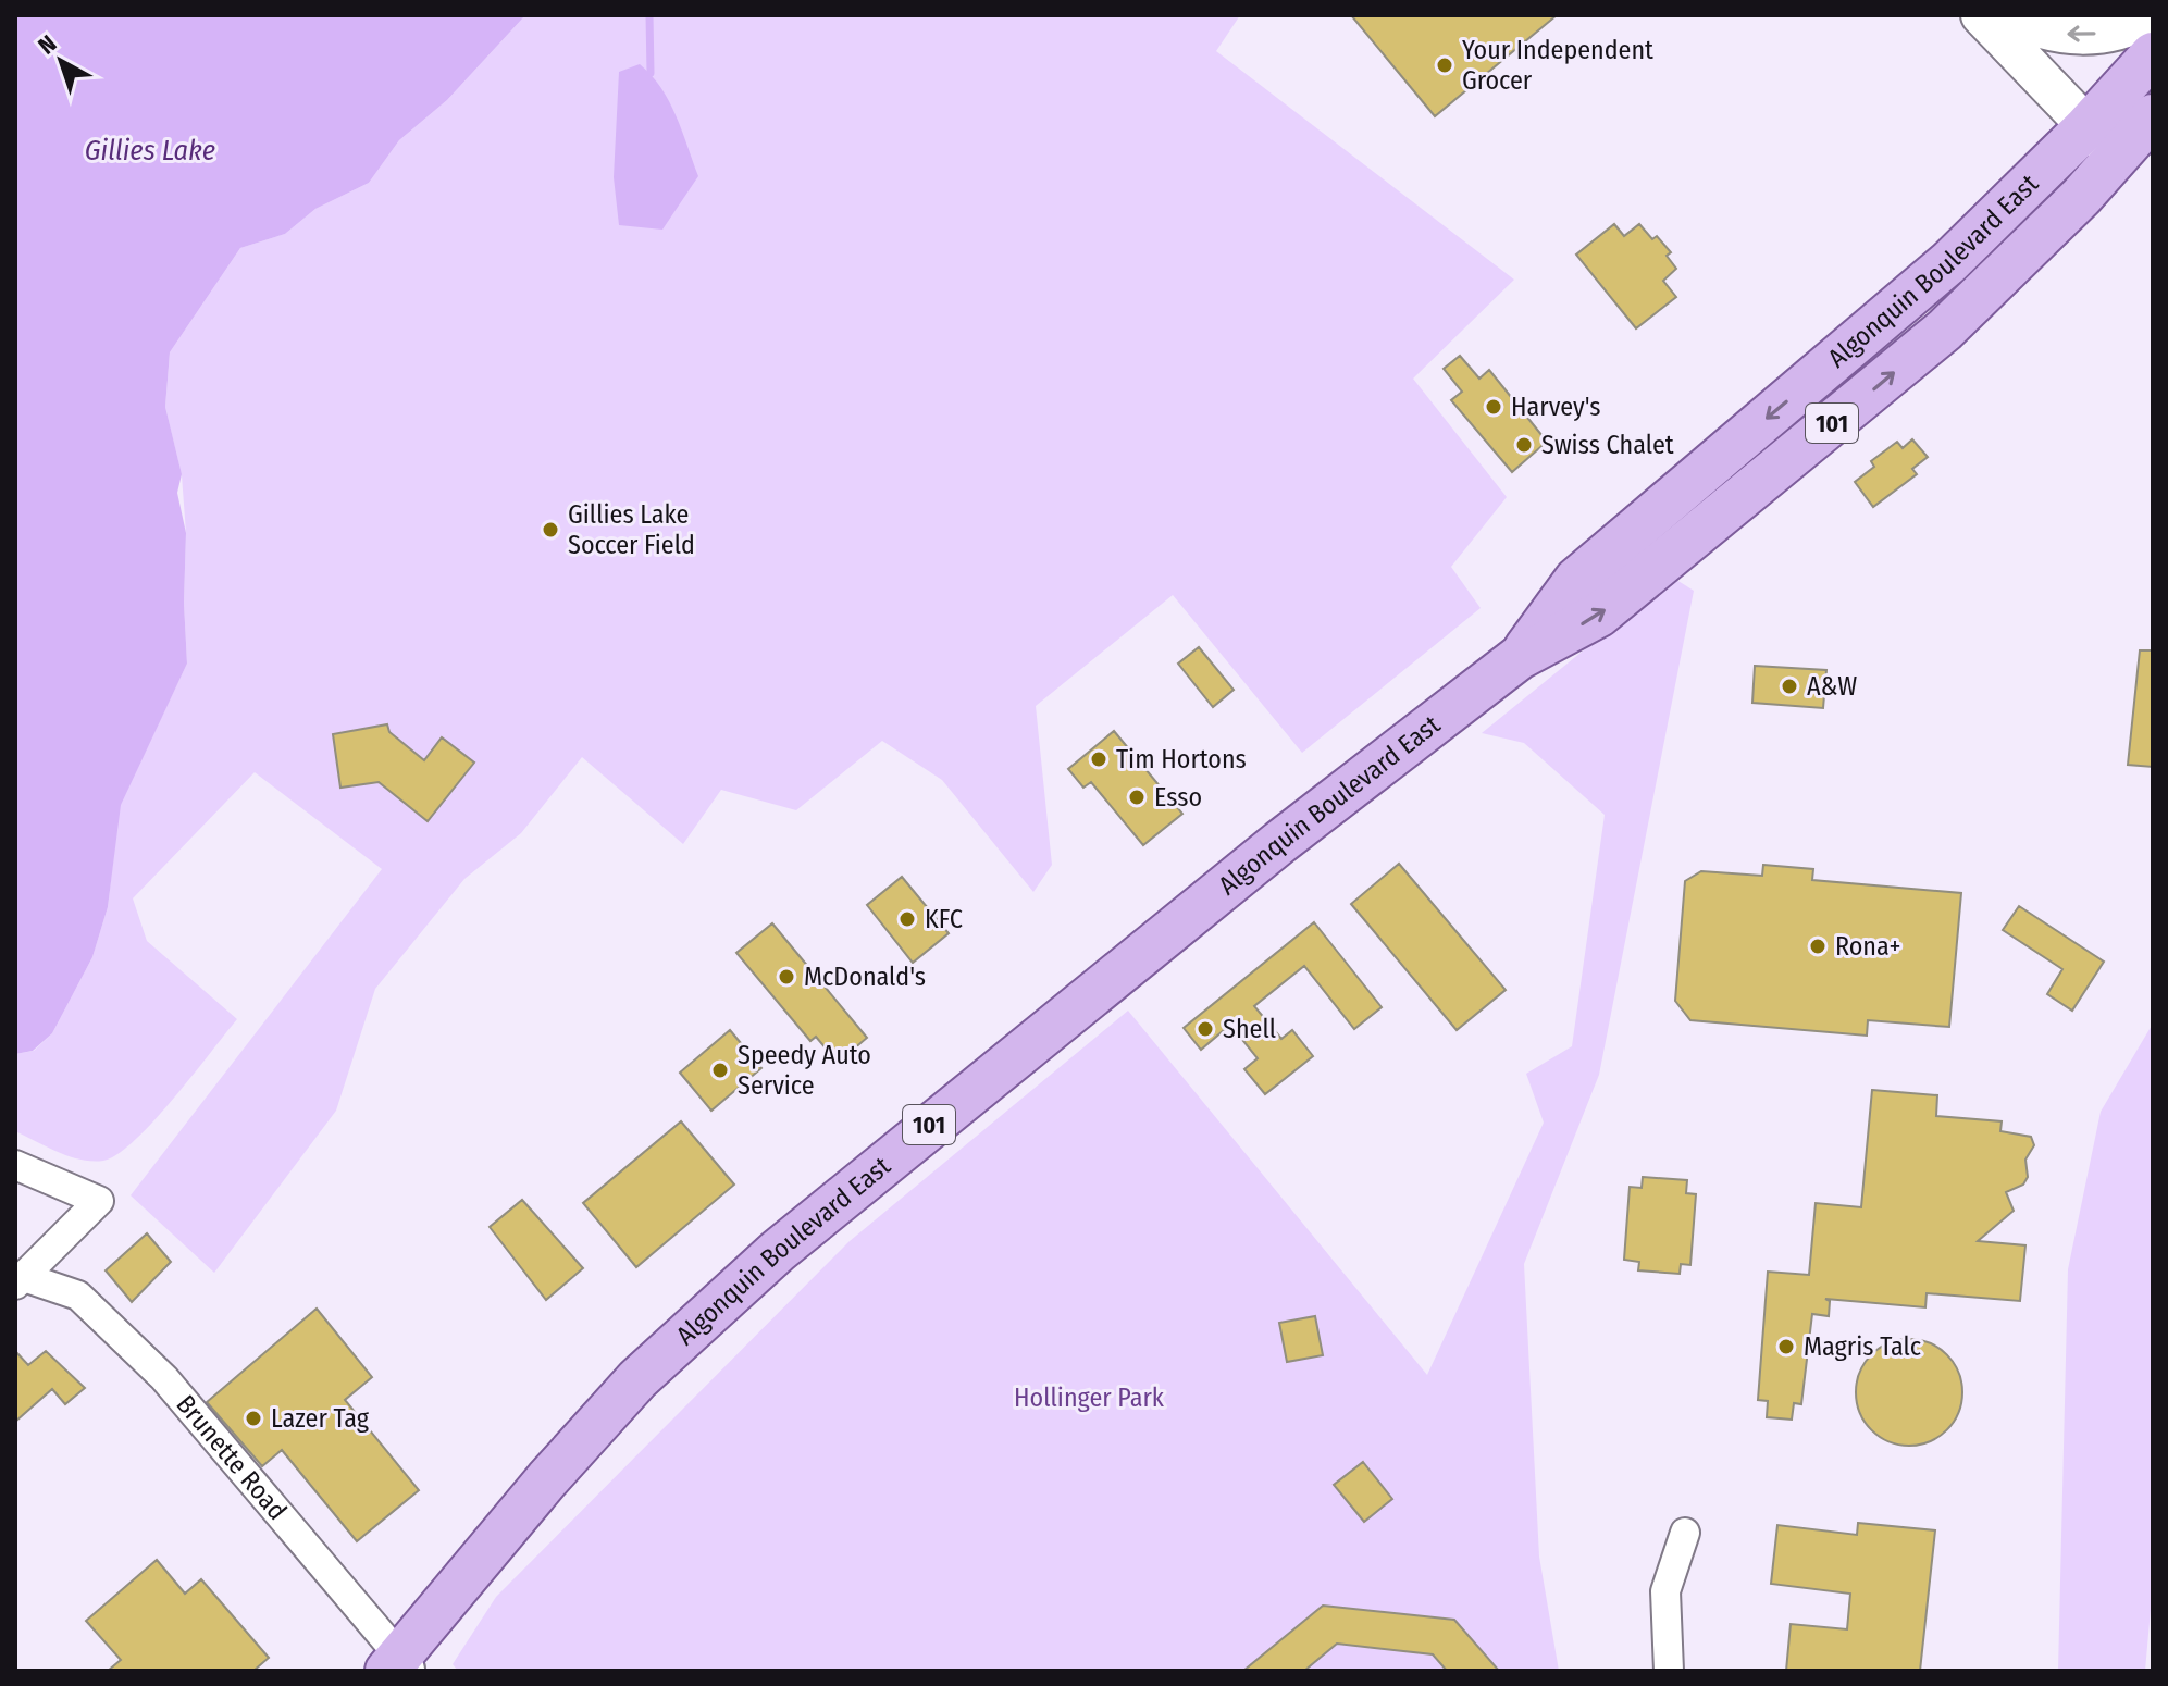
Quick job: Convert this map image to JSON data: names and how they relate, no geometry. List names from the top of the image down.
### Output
{
  "streets": {
    "main road": ["Algonquin Boulevard East", "101"],
    "street": ["Brunette Road"]
  },
  "crossings": [
    ["Algonquin Boulevard East", "Brunette Road"]
  ],
  "water": ["Gillies Lake"],
  "parks": ["Hollinger Park"],
  "places": [
    "Your Independent Grocer",
    "Harvey's",
    "Swiss Chalet",
    "Gillies Lake Soccer Field",
    "A&W",
    "Tim Hortons",
    "Esso",
    "KFC",
    "Rona+",
    "McDonald's",
    "Shell",
    "Speedy Auto Service",
    "Magris Talc",
    "Lazer Tag"
  ],
  "north": "top left"
}
